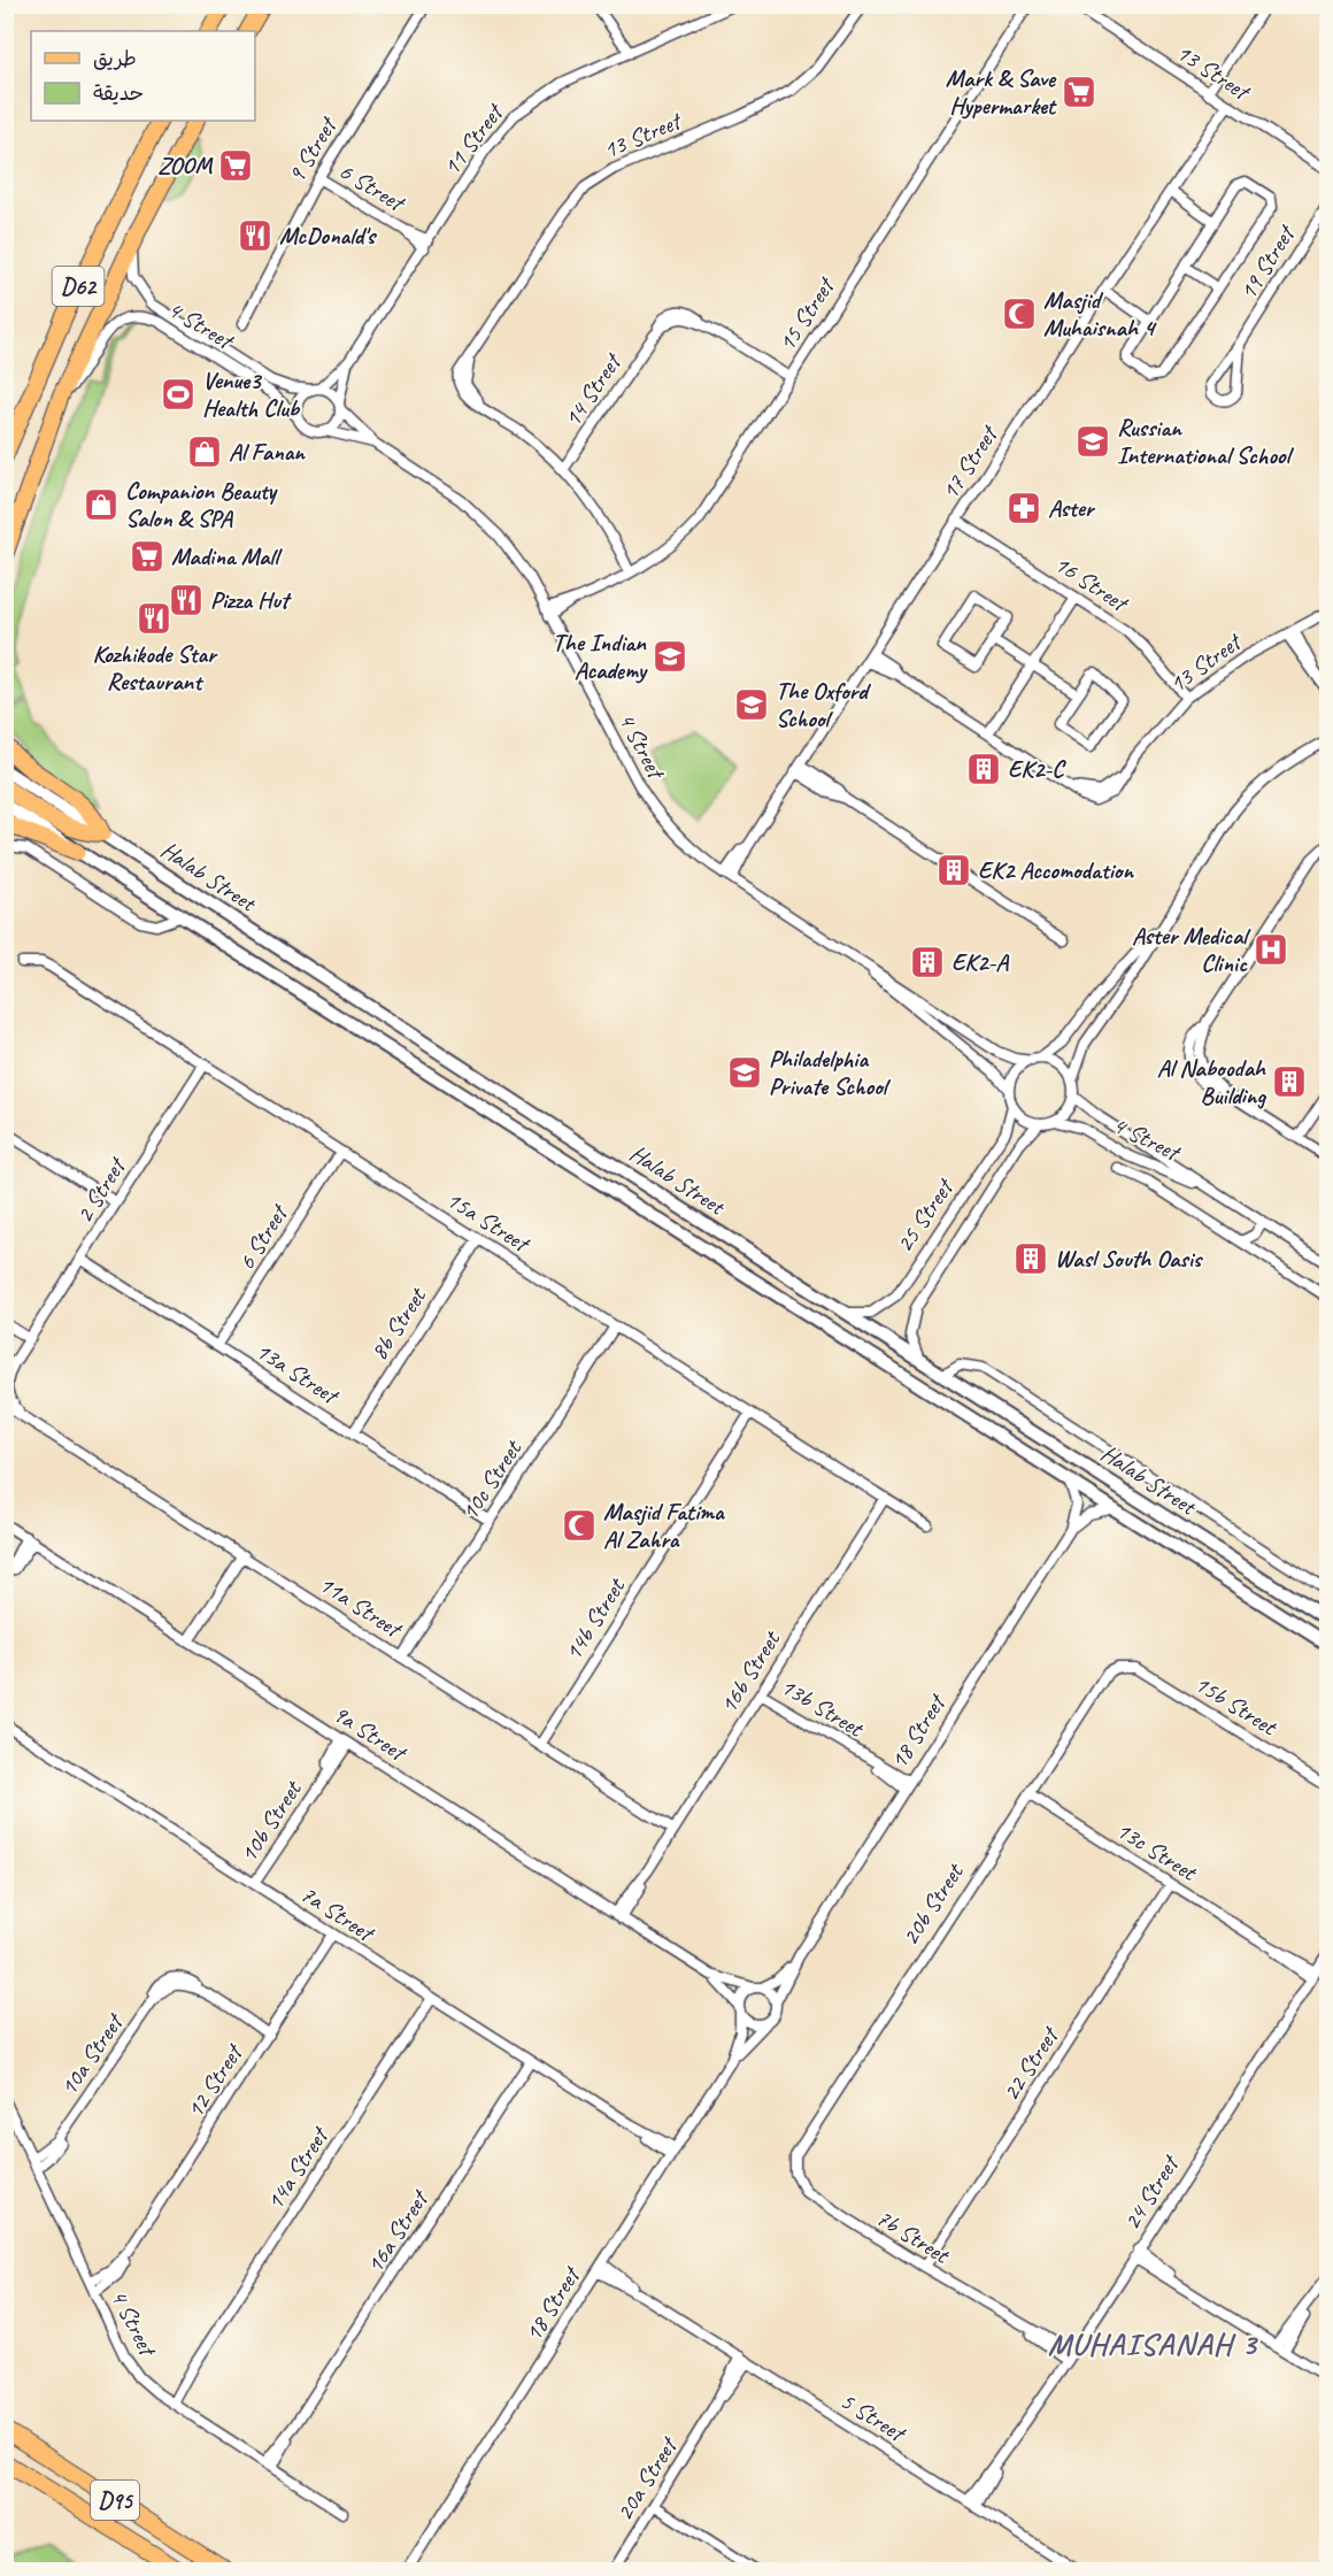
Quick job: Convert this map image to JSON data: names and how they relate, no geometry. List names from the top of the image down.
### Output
{
  "streets": {
    "main road": ["D62", "D95"],
    "street": [
      "13 Street",
      "11 Street",
      "9 Street",
      "6 Street",
      "19 Street",
      "15 Street",
      "4 Street",
      "14 Street",
      "17 Street",
      "16 Street",
      "Halab Street",
      "2 Street",
      "25 Street",
      "15a Street",
      "8b Street",
      "13a Street",
      "10c Street",
      "11a Street",
      "14b Street",
      "16b Street",
      "15b Street",
      "13b Street",
      "9a Street",
      "18 Street",
      "10b Street",
      "13c Street",
      "20b Street",
      "7a Street",
      "10a Street",
      "22 Street",
      "12 Street",
      "14a Street",
      "24 Street",
      "16a Street",
      "7b Street",
      "5 Street",
      "20a Street"
    ]
  },
  "crossings": [
    ["13 Street", "15 Street"],
    ["13 Street", "14 Street"],
    ["13 Street", "17 Street"],
    ["13 Street", "16 Street"],
    ["11 Street", "6 Street"],
    ["11 Street", "4 Street"],
    ["9 Street", "6 Street"],
    ["6 Street", "15a Street"],
    ["6 Street", "13a Street"],
    ["D62", "4 Street"],
    ["15 Street", "4 Street"],
    ["15 Street", "14 Street"],
    ["4 Street", "17 Street"],
    ["4 Street", "25 Street"],
    ["4 Street", "10a Street"],
    ["4 Street", "12 Street"],
    ["4 Street", "14a Street"],
    ["4 Street", "16a Street"],
    ["17 Street", "16 Street"],
    ["Halab Street", "25 Street"],
    ["Halab Street", "18 Street"],
    ["2 Street", "15a Street"],
    ["2 Street", "13a Street"],
    ["2 Street", "11a Street"],
    ["15a Street", "8b Street"],
    ["15a Street", "10c Street"],
    ["15a Street", "14b Street"],
    ["15a Street", "16b Street"],
    ["8b Street", "13a Street"],
    ["13a Street", "10c Street"],
    ["10c Street", "11a Street"],
    ["11a Street", "14b Street"],
    ["11a Street", "16b Street"],
    ["16b Street", "13b Street"],
    ["16b Street", "9a Street"],
    ["15b Street", "20b Street"],
    ["13b Street", "18 Street"],
    ["9a Street", "18 Street"],
    ["9a Street", "10b Street"],
    ["18 Street", "7a Street"],
    ["18 Street", "5 Street"],
    ["10b Street", "7a Street"],
    ["13c Street", "20b Street"],
    ["13c Street", "22 Street"],
    ["13c Street", "24 Street"],
    ["20b Street", "7b Street"],
    ["7a Street", "12 Street"],
    ["7a Street", "14a Street"],
    ["7a Street", "16a Street"],
    ["10a Street", "12 Street"],
    ["22 Street", "7b Street"],
    ["24 Street", "7b Street"],
    ["24 Street", "5 Street"],
    ["5 Street", "20a Street"]
  ],
  "districts": ["MUHAISANAH 3"],
  "places": {
    "supermarket": ["Mark & Save Hypermarket", "ZOOM", "Madina Mall"],
    "restaurant": ["McDonald's", "Pizza Hut", "Kozhikode Star Restaurant"],
    "mosque": ["Masjid Muhaisnah 4", "Masjid Fatima Al Zahra"],
    "sports": ["Venue3 Health Club"],
    "school or university": [
      "Russian International School",
      "The Indian Academy",
      "The Oxford School",
      "Philadelphia Private School"
    ],
    "shop": ["Al Fanan", "Companion Beauty Salon & SPA"],
    "pharmacy": ["Aster"],
    "building": [
      "EK2-C",
      "EK2 Accomodation",
      "EK2-A",
      "Al Naboodah Building",
      "Wasl South Oasis"
    ],
    "hospital": ["Aster Medical Clinic"]
  },
  "legend": ["طريق", "حديقة"]
}
